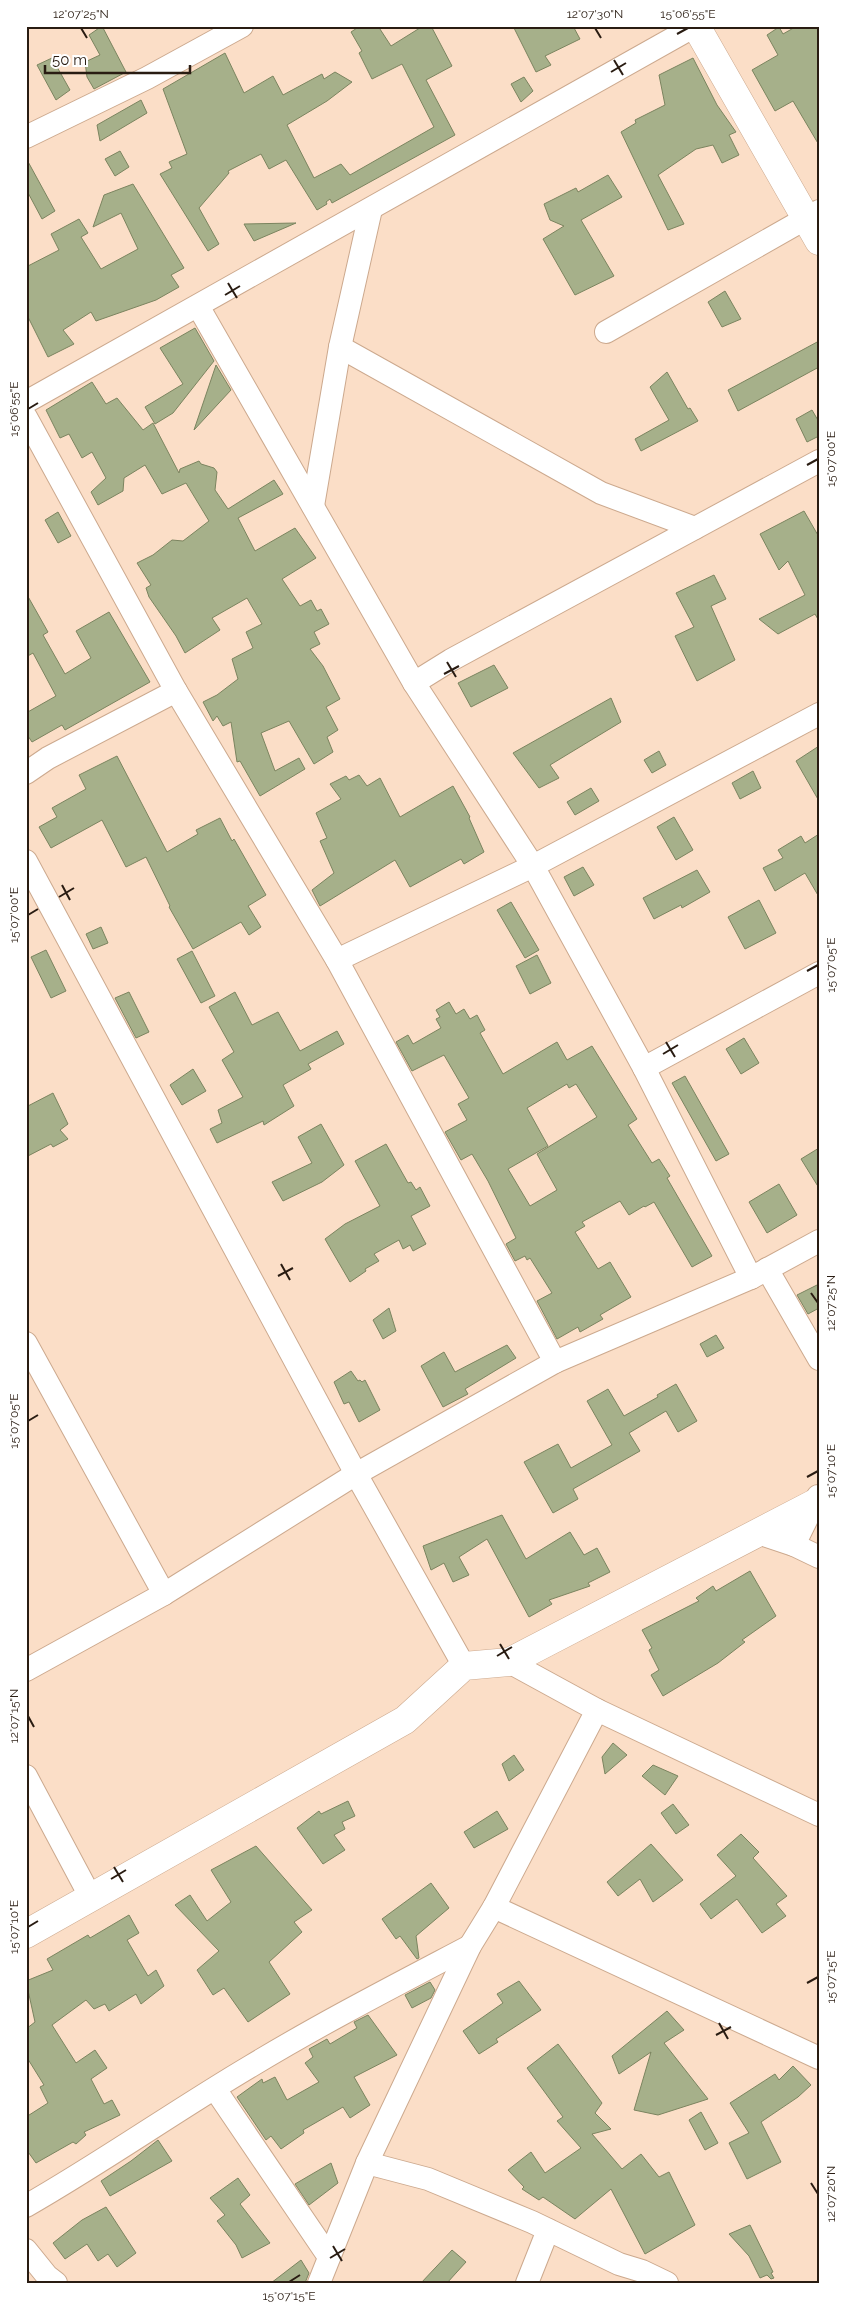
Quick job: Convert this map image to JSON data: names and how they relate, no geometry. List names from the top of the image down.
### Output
{
  "scale_bar": "50 m",
  "coordinates": [
    "12°07'25\"N",
    "12°07'30\"N",
    "15°06'55\"E",
    "15°07'00\"E",
    "15°07'05\"E",
    "15°07'10\"E",
    "12°07'15\"N",
    "15°07'15\"E",
    "12°07'20\"N"
  ]
}
